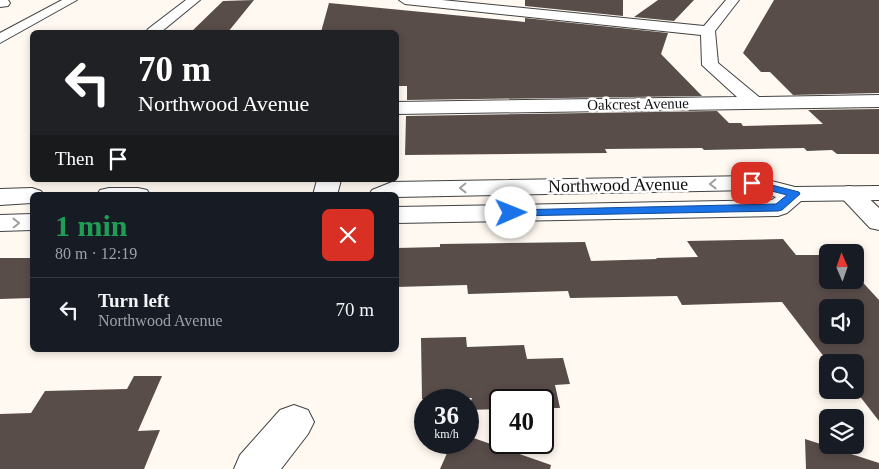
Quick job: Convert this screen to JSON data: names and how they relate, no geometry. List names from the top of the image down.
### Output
{
  "streets": {
    "street": ["Oakcrest Avenue", "Northwood Avenue"]
  },
  "north": "top",
  "page": {
    "turn": ["70 m", "Northwood Avenue"],
    "then": "Then",
    "heading": ["1 min", "80 m · 12:19"],
    "list": [
      {
        "name": "Turn left",
        "note": "Northwood Avenue",
        "value": "70 m"
      }
    ],
    "speed": "36 km/h",
    "limit": "40"
  }
}
